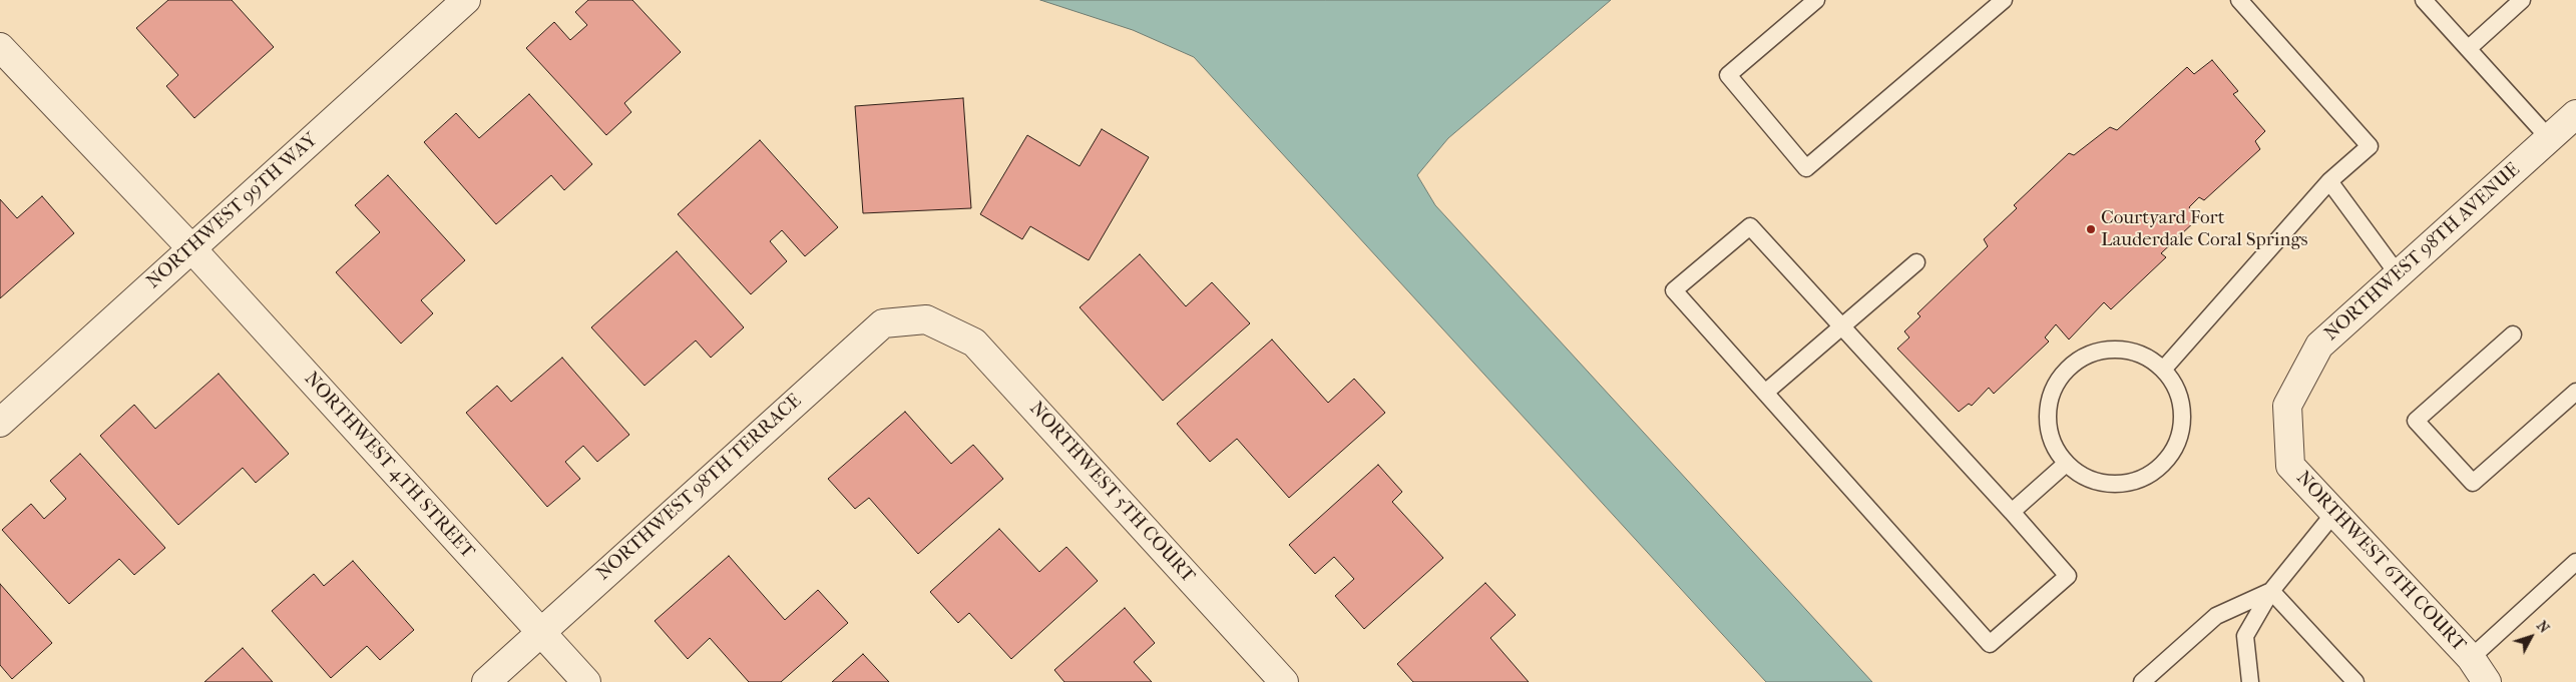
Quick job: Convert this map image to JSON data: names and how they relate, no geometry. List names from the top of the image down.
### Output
{
  "streets": {
    "street": [
      "NORTHWEST 99TH WAY",
      "NORTHWEST 98TH AVENUE",
      "NORTHWEST 4TH STREET",
      "NORTHWEST 98TH TERRACE",
      "NORTHWEST 5TH COURT",
      "NORTHWEST 6TH COURT"
    ]
  },
  "crossings": [
    ["NORTHWEST 99TH WAY", "NORTHWEST 4TH STREET"],
    ["NORTHWEST 98TH AVENUE", "NORTHWEST 6TH COURT"],
    ["NORTHWEST 4TH STREET", "NORTHWEST 98TH TERRACE"],
    ["NORTHWEST 98TH TERRACE", "NORTHWEST 5TH COURT"]
  ],
  "places": ["Courtyard Fort Lauderdale Coral Springs"],
  "north": "top right"
}
